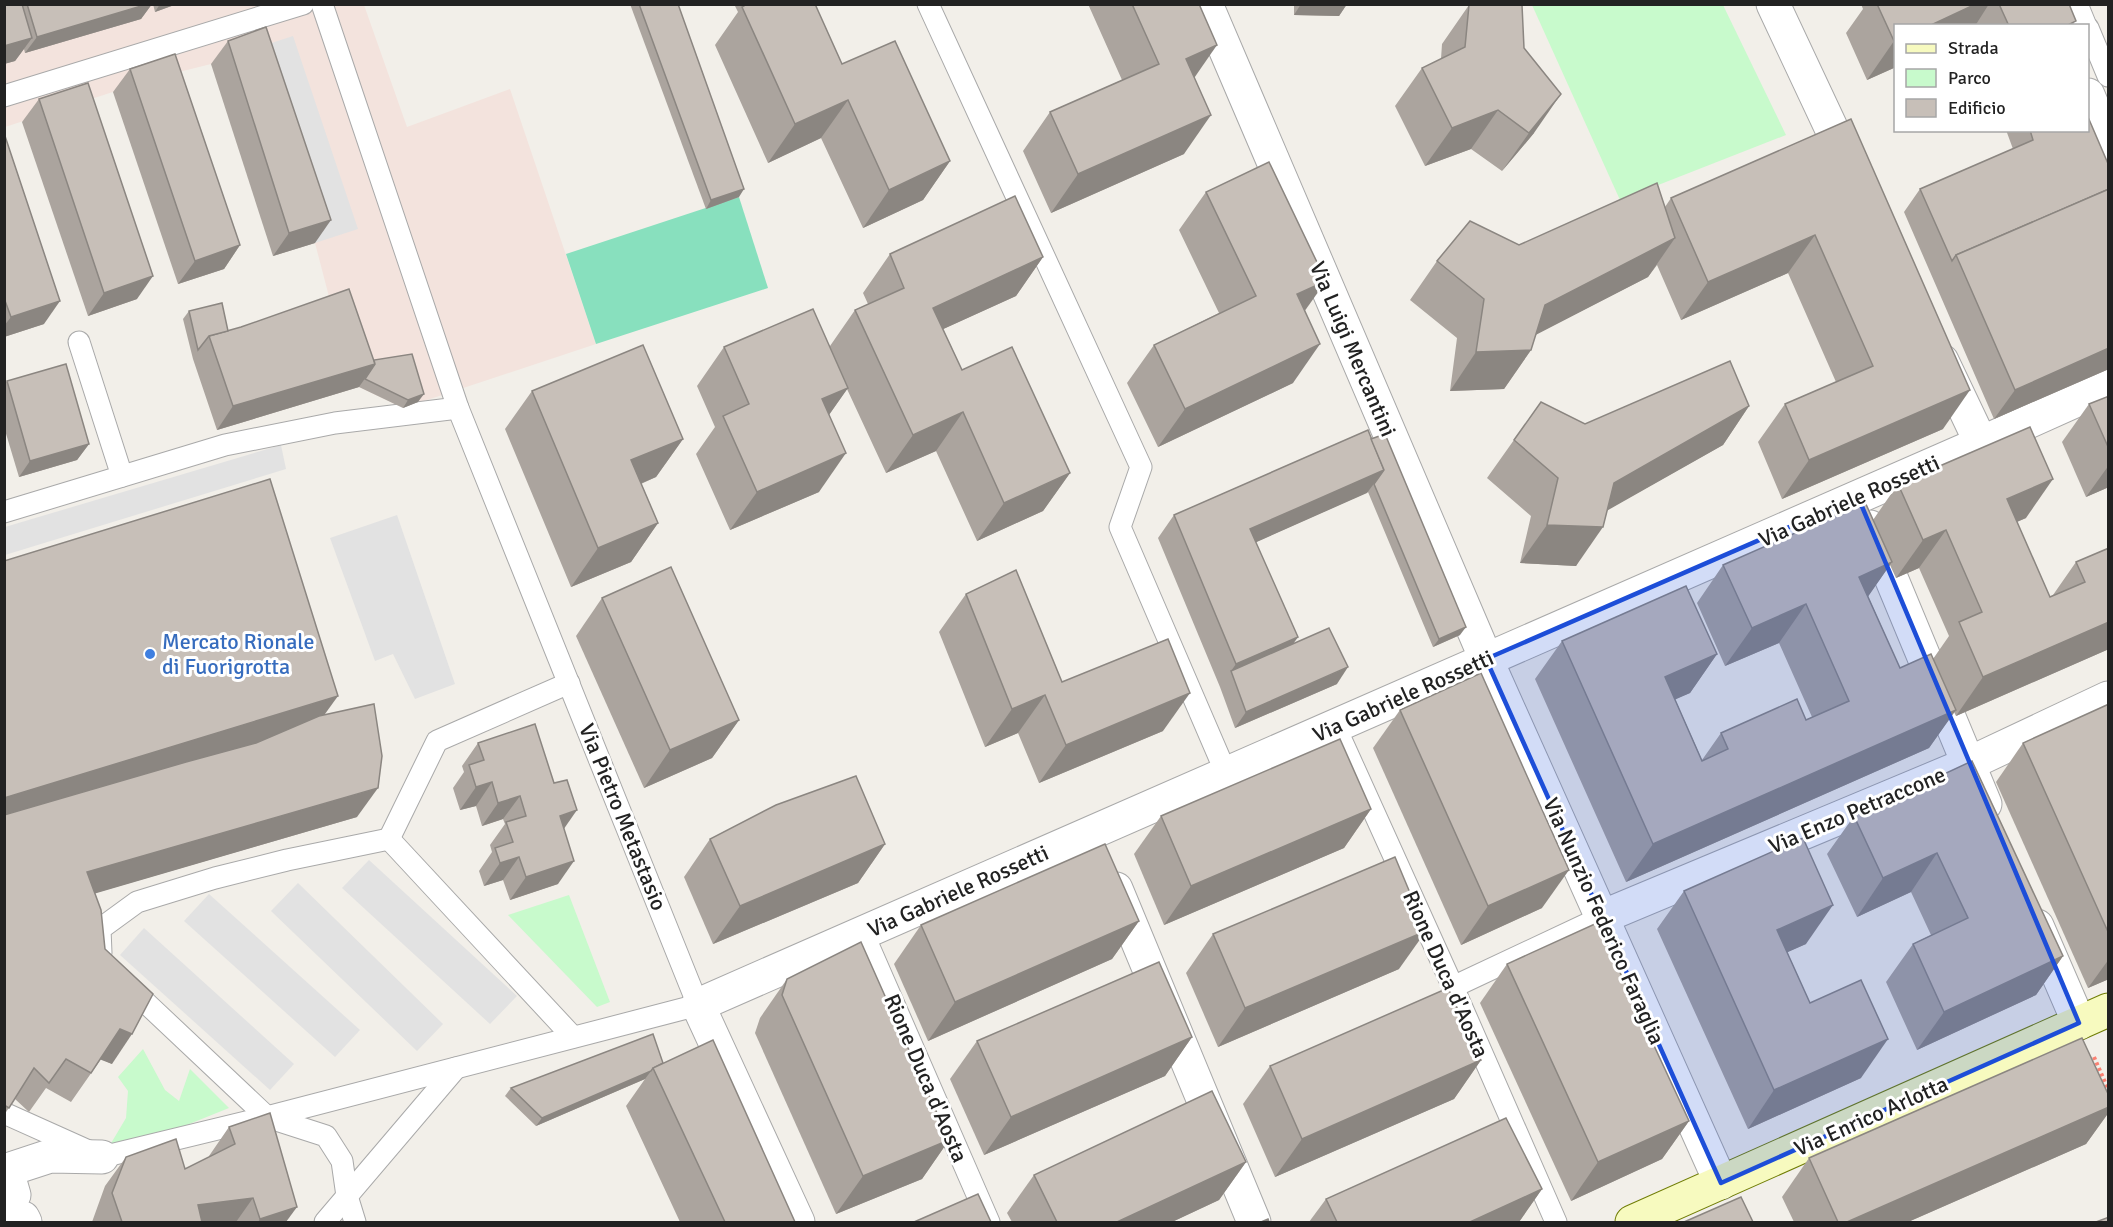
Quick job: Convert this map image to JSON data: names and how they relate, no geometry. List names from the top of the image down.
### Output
{
  "streets": {
    "street": [
      "Via Luigi Mercantini",
      "Via Gabriele Rossetti",
      "Via Enzo Petraccone",
      "Via Pietro Metastasio",
      "Via Nunzio Federico Faraglia",
      "Via Enrico Arlotta"
    ],
    "lane": ["Rione Duca d'Aosta"]
  },
  "crossings": [
    ["Via Luigi Mercantini", "Via Gabriele Rossetti"],
    ["Via Luigi Mercantini", "Via Nunzio Federico Faraglia"],
    ["Via Gabriele Rossetti", "Via Pietro Metastasio"],
    ["Via Gabriele Rossetti", "Via Nunzio Federico Faraglia"],
    ["Via Gabriele Rossetti", "Rione Duca d'Aosta"],
    ["Via Enzo Petraccone", "Via Nunzio Federico Faraglia"],
    ["Via Nunzio Federico Faraglia", "Via Enrico Arlotta"]
  ],
  "places": ["Mercato Rionale di Fuorigrotta"],
  "legend": ["Strada", "Parco", "Edificio"]
}
